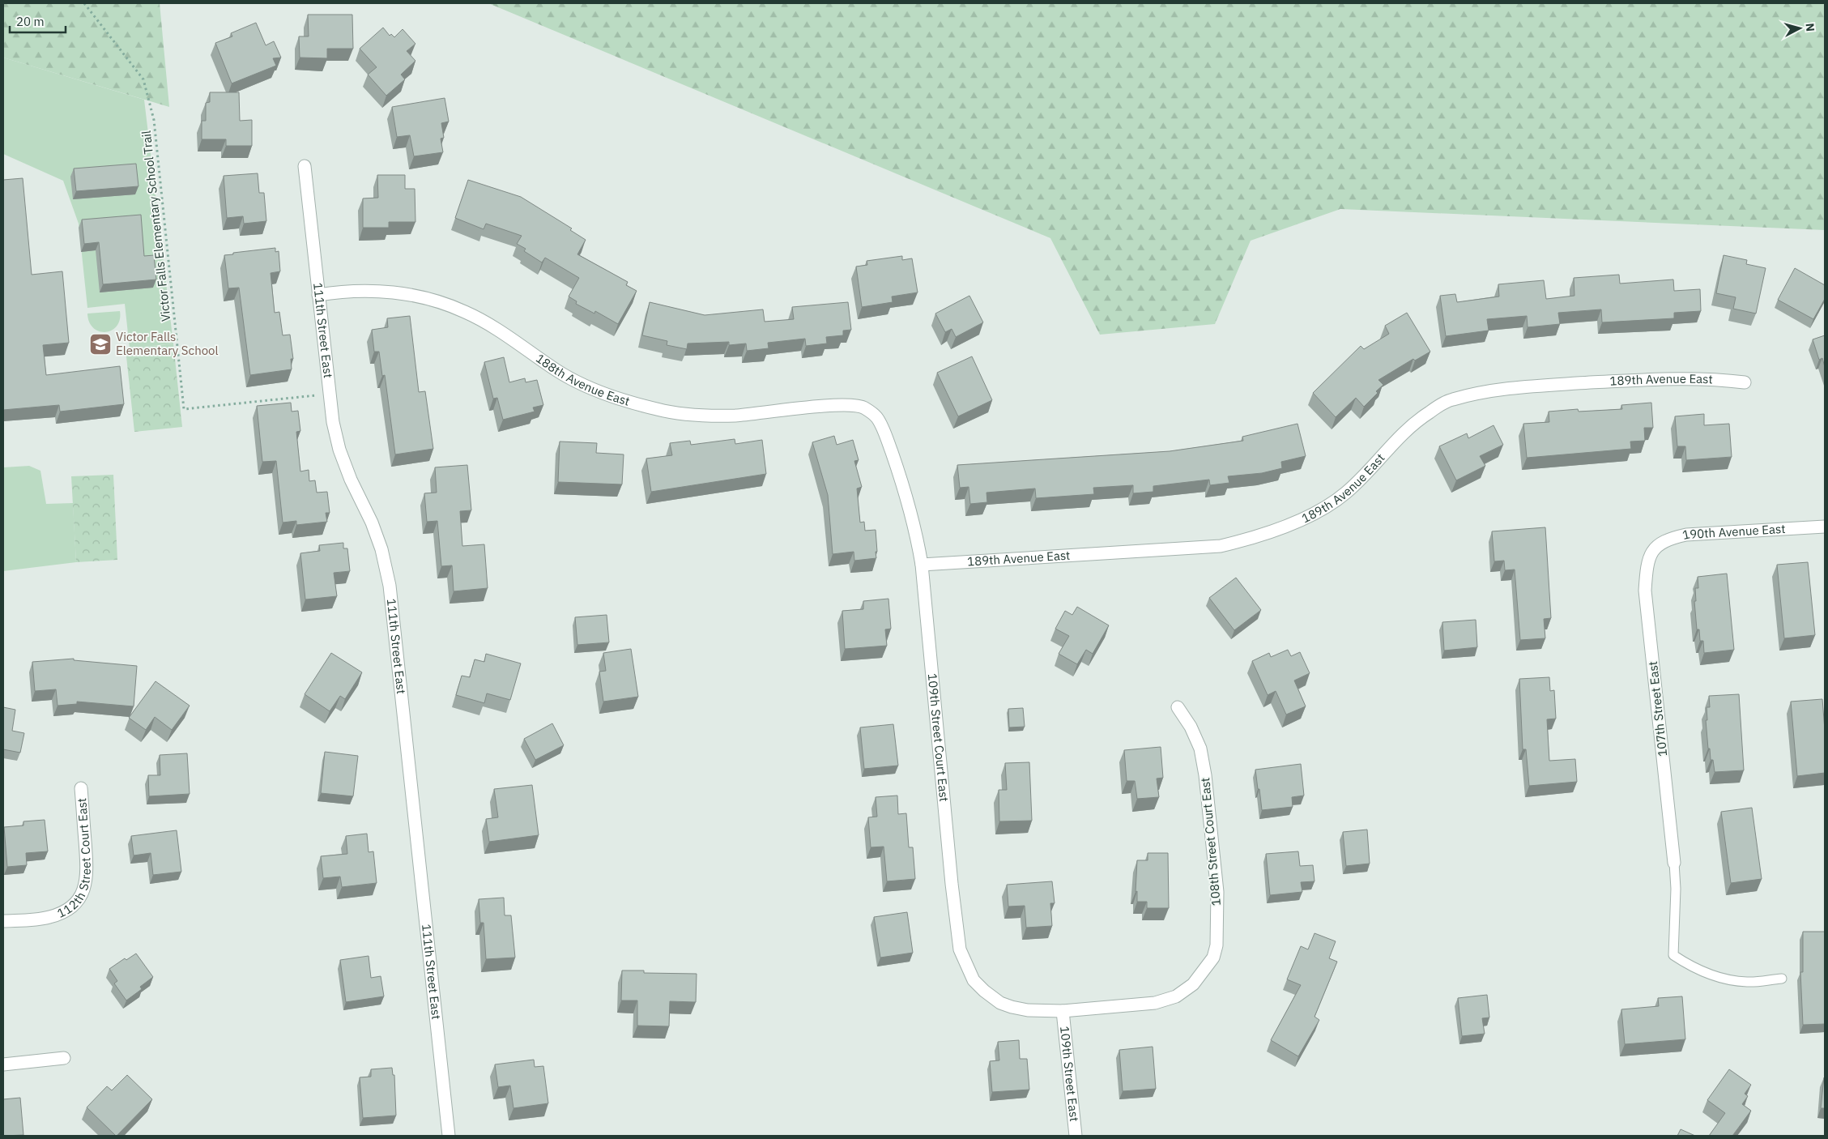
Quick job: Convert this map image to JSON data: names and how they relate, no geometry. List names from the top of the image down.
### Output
{
  "streets": {
    "street": [
      "111th Street East",
      "188th Avenue East",
      "189th Avenue East",
      "190th Avenue East",
      "107th Street East",
      "109th Street Court East",
      "108th Street Court East",
      "112th Street Court East",
      "109th Street East"
    ],
    "path": ["Victor Falls Elementary School Trail"]
  },
  "crossings": [
    ["111th Street East", "188th Avenue East"],
    ["188th Avenue East", "109th Street Court East"],
    ["189th Avenue East", "109th Street Court East"],
    ["190th Avenue East", "107th Street East"],
    ["109th Street Court East", "108th Street Court East"],
    ["109th Street Court East", "109th Street East"],
    ["108th Street Court East", "109th Street East"]
  ],
  "places": {
    "school or university": ["Victor Falls Elementary School"]
  },
  "scale_bar": "20 m",
  "north": "right"
}
